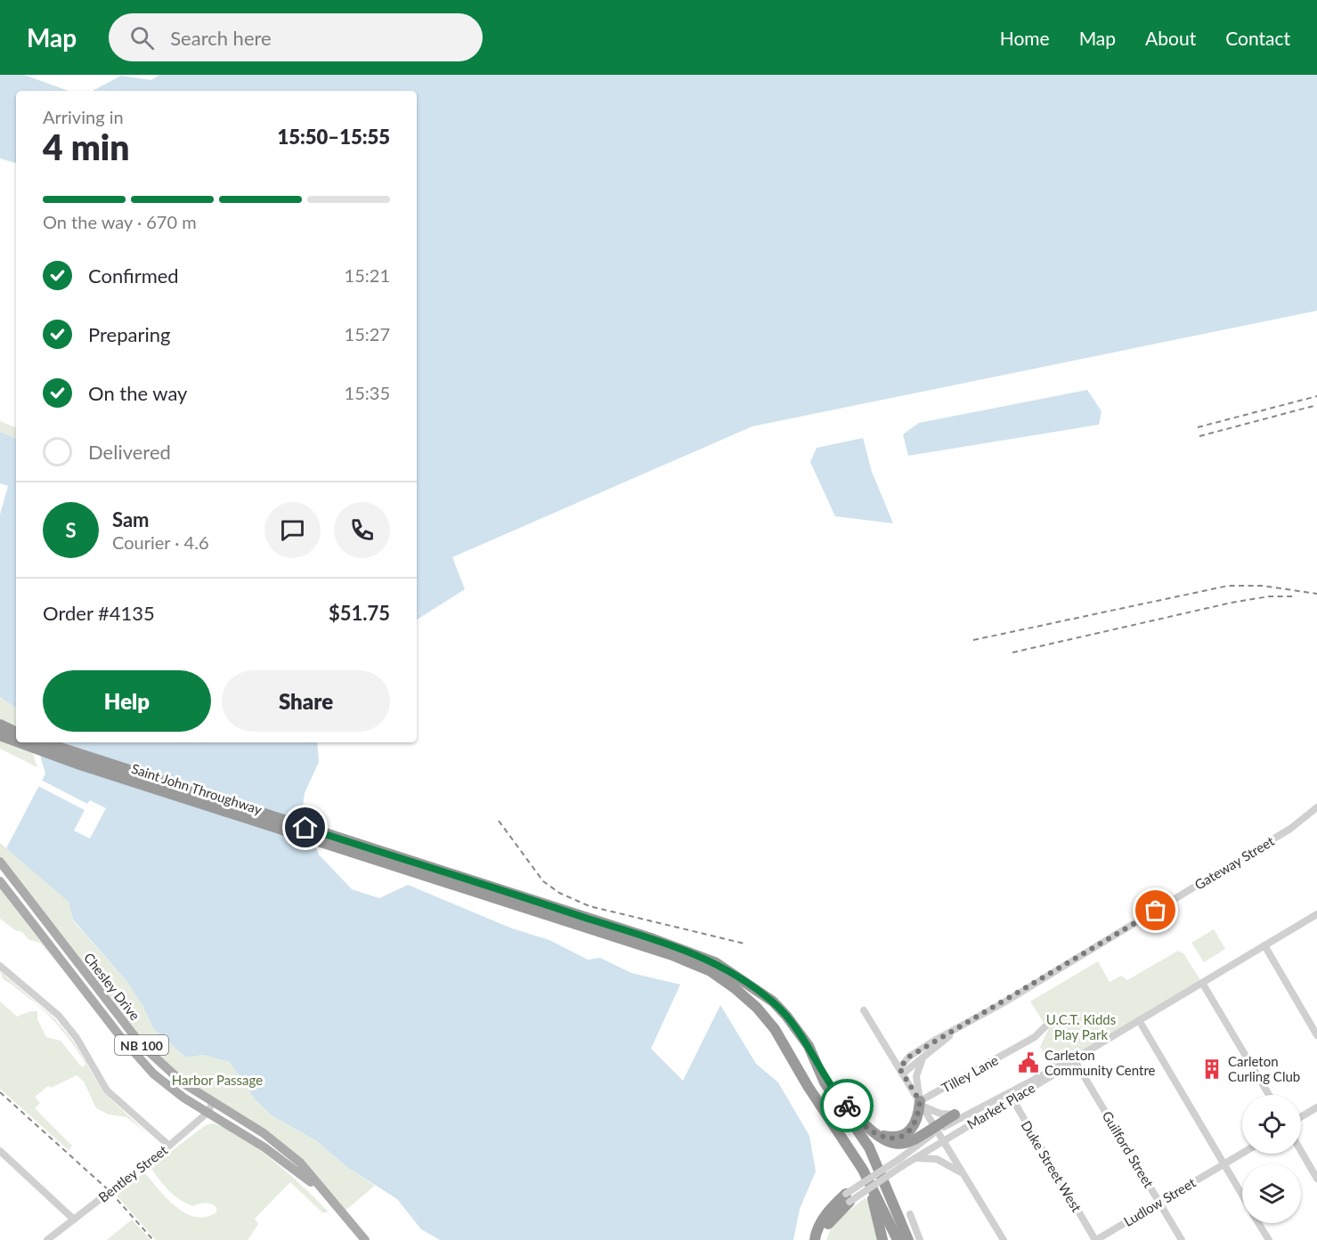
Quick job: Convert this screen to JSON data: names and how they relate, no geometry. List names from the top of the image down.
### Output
{
  "streets": {
    "highway": ["Saint John Throughway"],
    "main road": ["Chesley Drive", "NB 100"],
    "street": [
      "Gateway Street",
      "Tilley Lane",
      "Market Place",
      "Guilford Street",
      "Duke Street West",
      "Bentley Street",
      "Ludlow Street"
    ]
  },
  "crossings": [
    ["Chesley Drive", "Bentley Street"],
    ["Market Place", "Guilford Street"],
    ["Market Place", "Duke Street West"],
    ["Guilford Street", "Ludlow Street"],
    ["Duke Street West", "Ludlow Street"]
  ],
  "parks": ["U.C.T. Kidds Play Park", "Harbor Passage"],
  "places": {
    "public building": ["Carleton Community Centre"],
    "building": ["Carleton Curling Club"]
  },
  "page": {
    "header": "Map",
    "search": "Search here",
    "nav": [
      "Home",
      "Map",
      "About",
      "Contact"
    ],
    "heading": ["4 min", "Arriving in", "15:50–15:55"],
    "panel": [
      "Sam",
      "Courier · 4.6",
      "Order #4135",
      "$51.75"
    ],
    "bar": "On the way · 670 m",
    "list": [
      ["Confirmed", "15:21"],
      ["Preparing", "15:27"],
      ["On the way", "15:35"],
      "Delivered"
    ],
    "round": "S",
    "buttons": ["Help", "Share"]
  }
}
